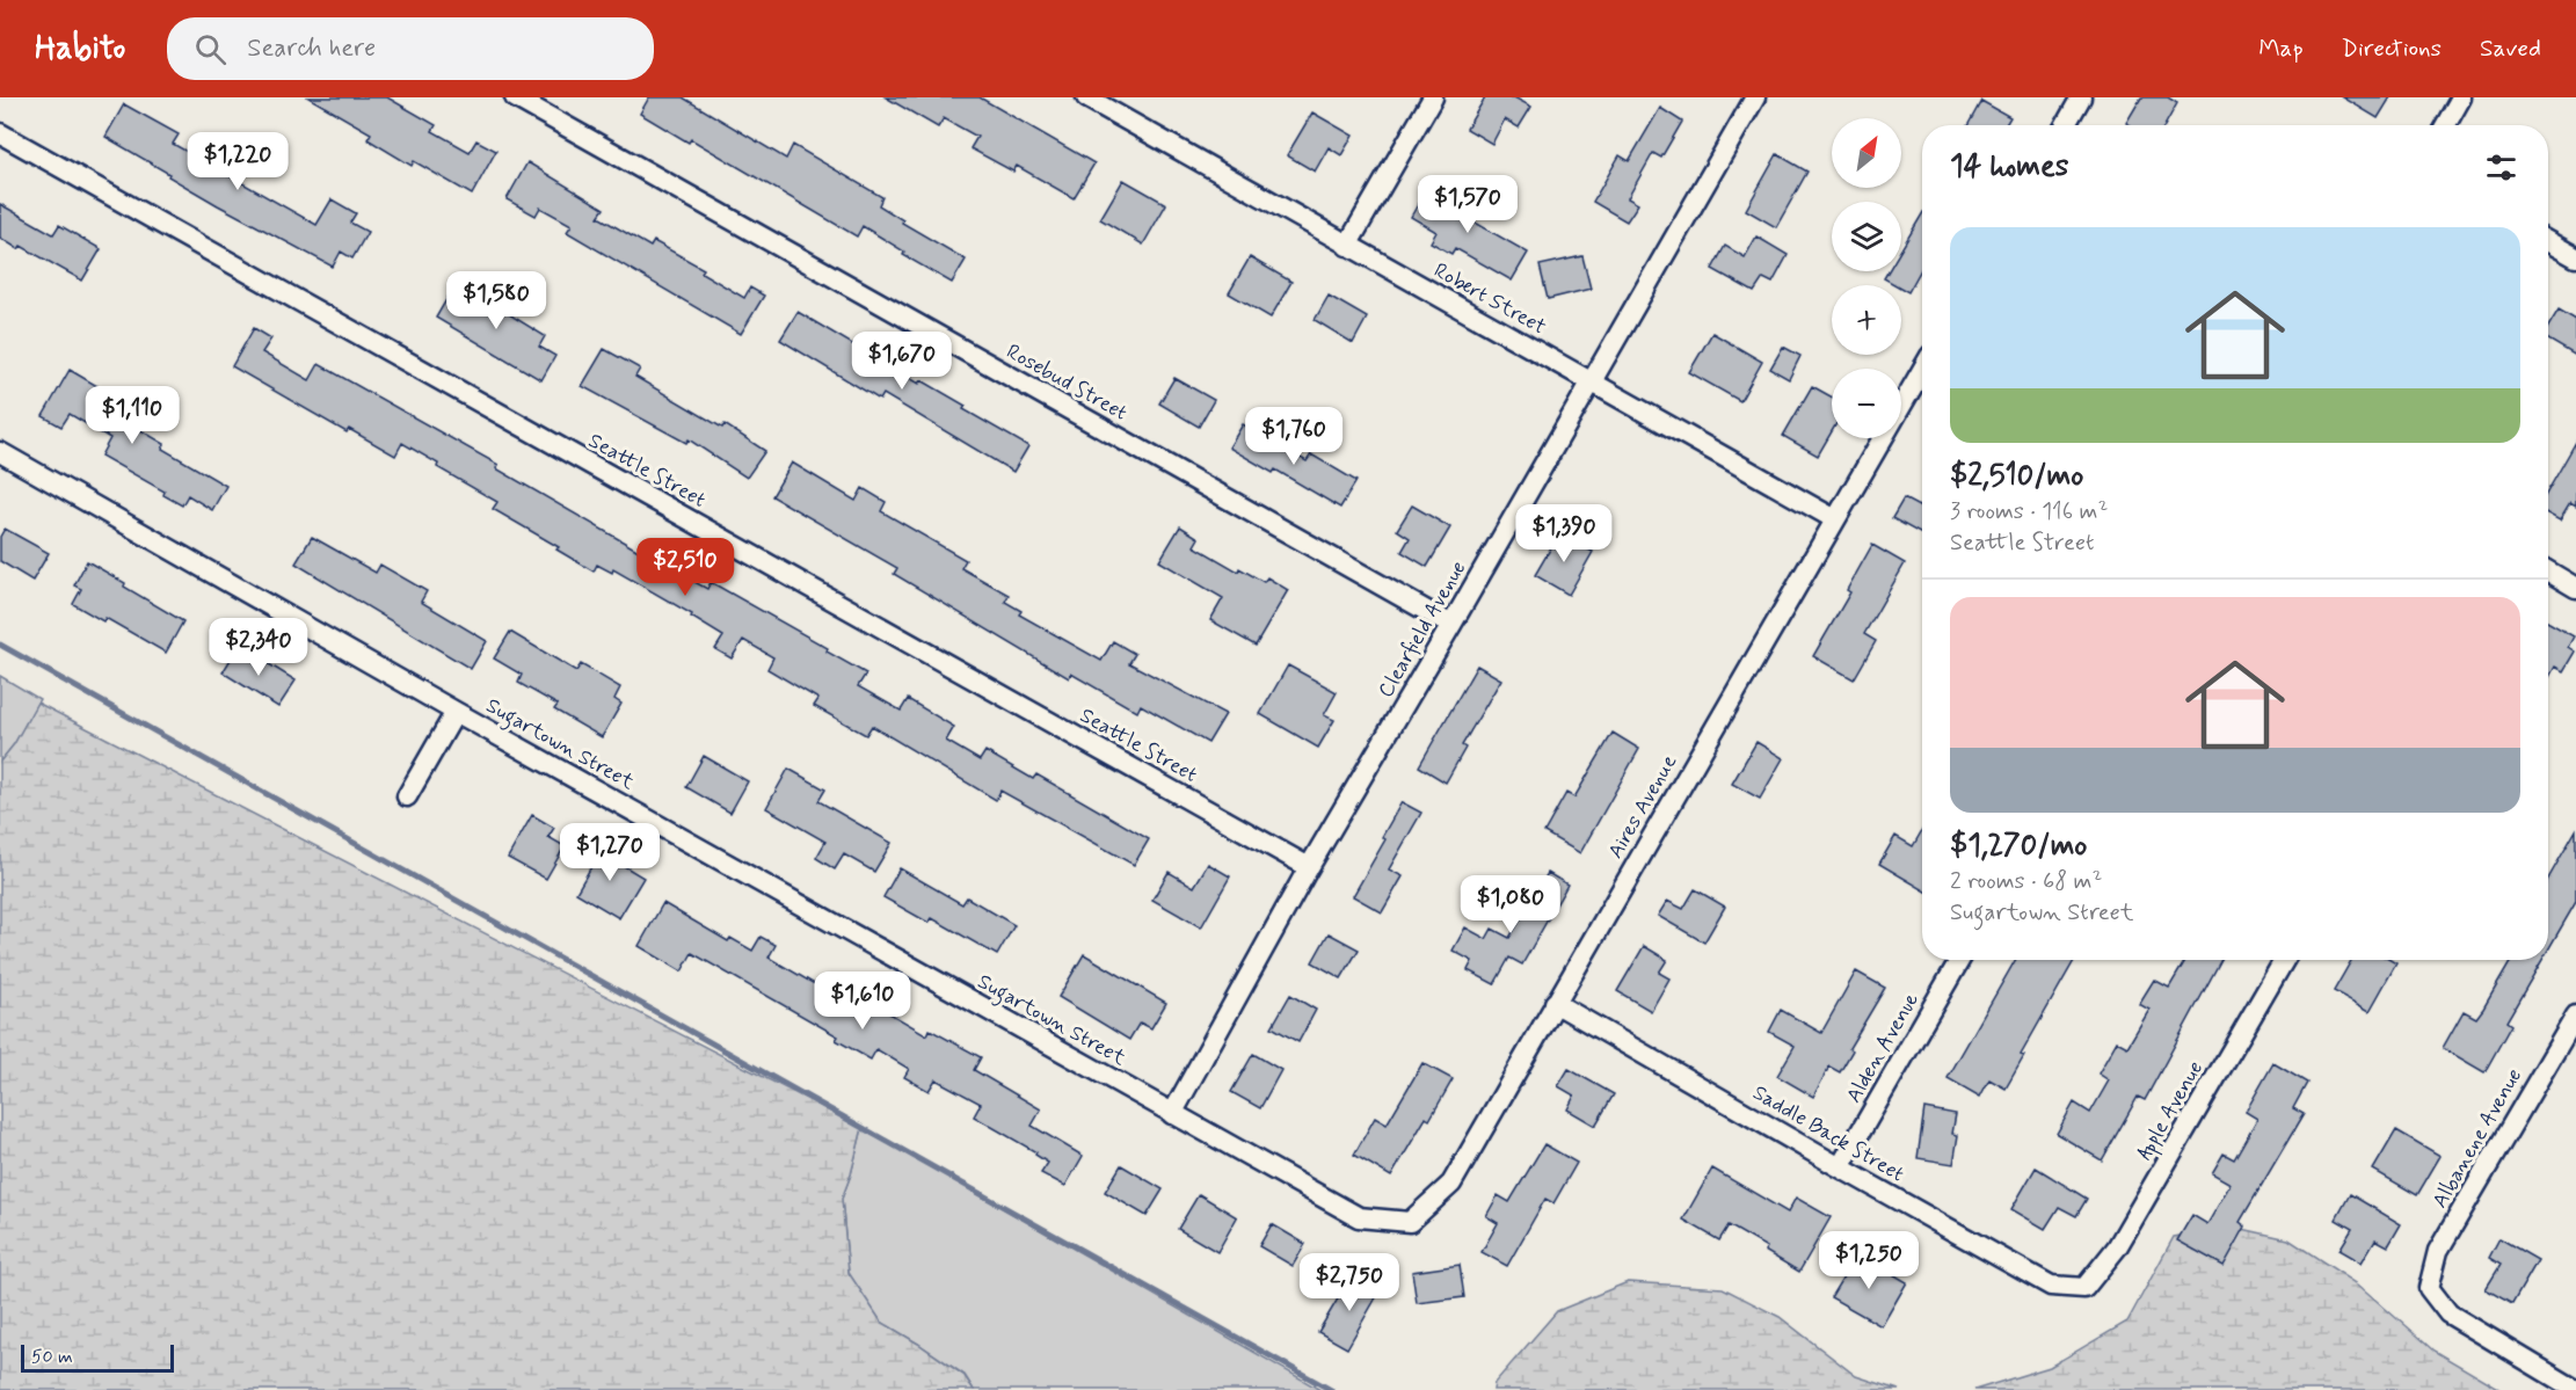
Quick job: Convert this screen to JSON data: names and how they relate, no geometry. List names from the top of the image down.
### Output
{
  "streets": {
    "street": [
      "Robert Street",
      "Rosebud Street",
      "Seattle Street",
      "Clearfield Avenue",
      "Sugartown Street",
      "Aires Avenue",
      "Alden Avenue",
      "Apple Avenue",
      "Saddle Back Street",
      "Albanene Avenue"
    ]
  },
  "crossings": [
    ["Robert Street", "Clearfield Avenue"],
    ["Robert Street", "Aires Avenue"],
    ["Rosebud Street", "Clearfield Avenue"],
    ["Seattle Street", "Clearfield Avenue"],
    ["Clearfield Avenue", "Sugartown Street"],
    ["Clearfield Avenue", "Aires Avenue"],
    ["Sugartown Street", "Aires Avenue"],
    ["Aires Avenue", "Saddle Back Street"],
    ["Alden Avenue", "Saddle Back Street"],
    ["Apple Avenue", "Saddle Back Street"]
  ],
  "scale_bar": "50 m",
  "north": "top right",
  "page": {
    "header": "Habito",
    "search": "Search here",
    "nav": ["Map", "Directions", "Saved"],
    "map_buttons": ["+", "−"],
    "heading": "14 homes",
    "price": [
      "$1,220",
      "$1,570",
      "$1,580",
      "$1,670",
      "$1,110",
      "$1,760",
      "$1,390",
      "$2,510",
      "$2,340",
      "$1,270",
      "$1,080",
      "$1,610",
      "$1,250",
      "$2,750"
    ],
    "list": [
      {
        "name": "$2,510/mo",
        "note": "3 rooms · 116 m² · Seattle Street"
      },
      {
        "name": "$1,270/mo",
        "note": "2 rooms · 68 m² · Sugartown Street"
      }
    ],
    "scale": "50 m"
  }
}
